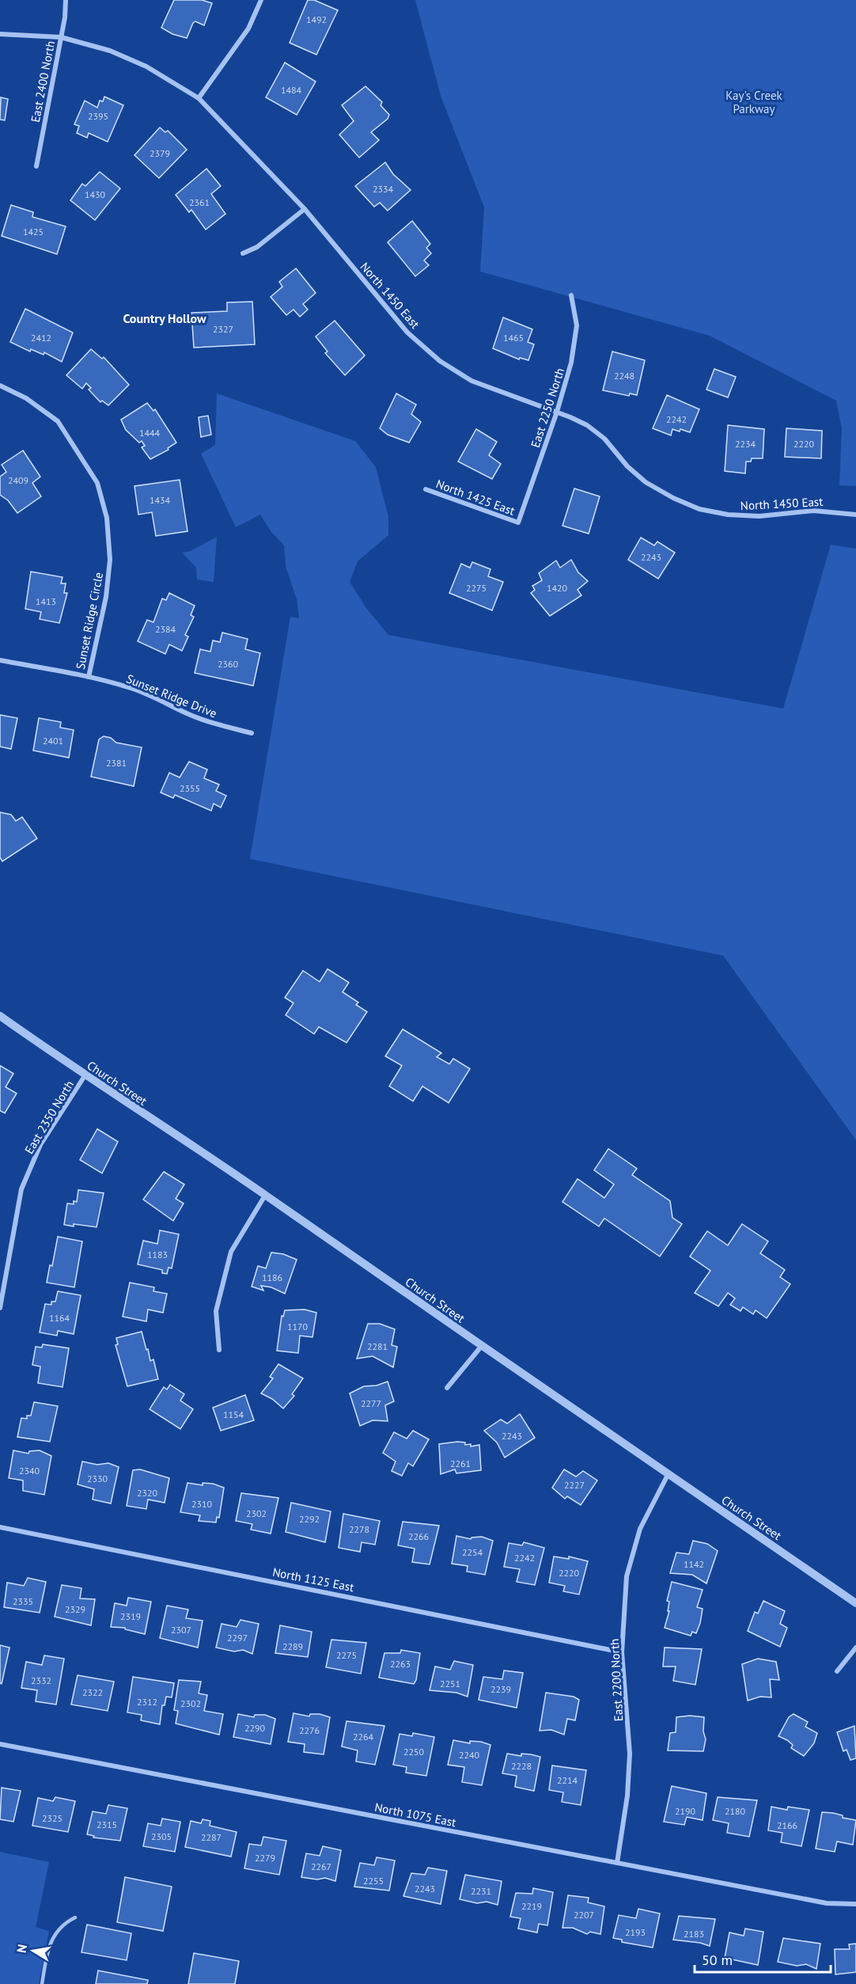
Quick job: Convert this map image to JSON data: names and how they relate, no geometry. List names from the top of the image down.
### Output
{
  "streets": {
    "street": [
      "East 2400 North",
      "North 1450 East",
      "East 2250 North",
      "North 1425 East",
      "Sunset Ridge Circle",
      "Sunset Ridge Drive",
      "Church Street",
      "East 2350 North",
      "North 1125 East",
      "East 2200 North",
      "North 1075 East"
    ]
  },
  "crossings": [
    ["East 2400 North", "North 1450 East"],
    ["North 1450 East", "East 2250 North"],
    ["East 2250 North", "North 1425 East"],
    ["Sunset Ridge Circle", "Sunset Ridge Drive"],
    ["Church Street", "East 2350 North"],
    ["Church Street", "East 2200 North"],
    ["North 1125 East", "East 2200 North"],
    ["East 2200 North", "North 1075 East"]
  ],
  "districts": ["Country Hollow"],
  "parks": ["Kay's Creek Parkway"],
  "house_numbers": [
    "1492",
    "1484",
    "2395",
    "2379",
    "2334",
    "1430",
    "2361",
    "1425",
    "2327",
    "2412",
    "1465",
    "2248",
    "2242",
    "1444",
    "2234",
    "2220",
    "2409",
    "1434",
    "2243",
    "2275",
    "1420",
    "1413",
    "2384",
    "2360",
    "2401",
    "2381",
    "2355",
    "1183",
    "1186",
    "1164",
    "1170",
    "2281",
    "2277",
    "1154",
    "2243",
    "2261",
    "2340",
    "2330",
    "2227",
    "2320",
    "2310",
    "2302",
    "2292",
    "2278",
    "2266",
    "2254",
    "2242",
    "1142",
    "2220",
    "2335",
    "2329",
    "2319",
    "2307",
    "2297",
    "2289",
    "2275",
    "2263",
    "2332",
    "2251",
    "2239",
    "2322",
    "2312",
    "2302",
    "2290",
    "2276",
    "2264",
    "2250",
    "2240",
    "2228",
    "2214",
    "2190",
    "2180",
    "2325",
    "2315",
    "2166",
    "2305",
    "2287",
    "2279",
    "2267",
    "2255",
    "2243",
    "2231",
    "2219",
    "2207",
    "2193",
    "2183"
  ],
  "scale_bar": "50 m",
  "north": "left"
}
